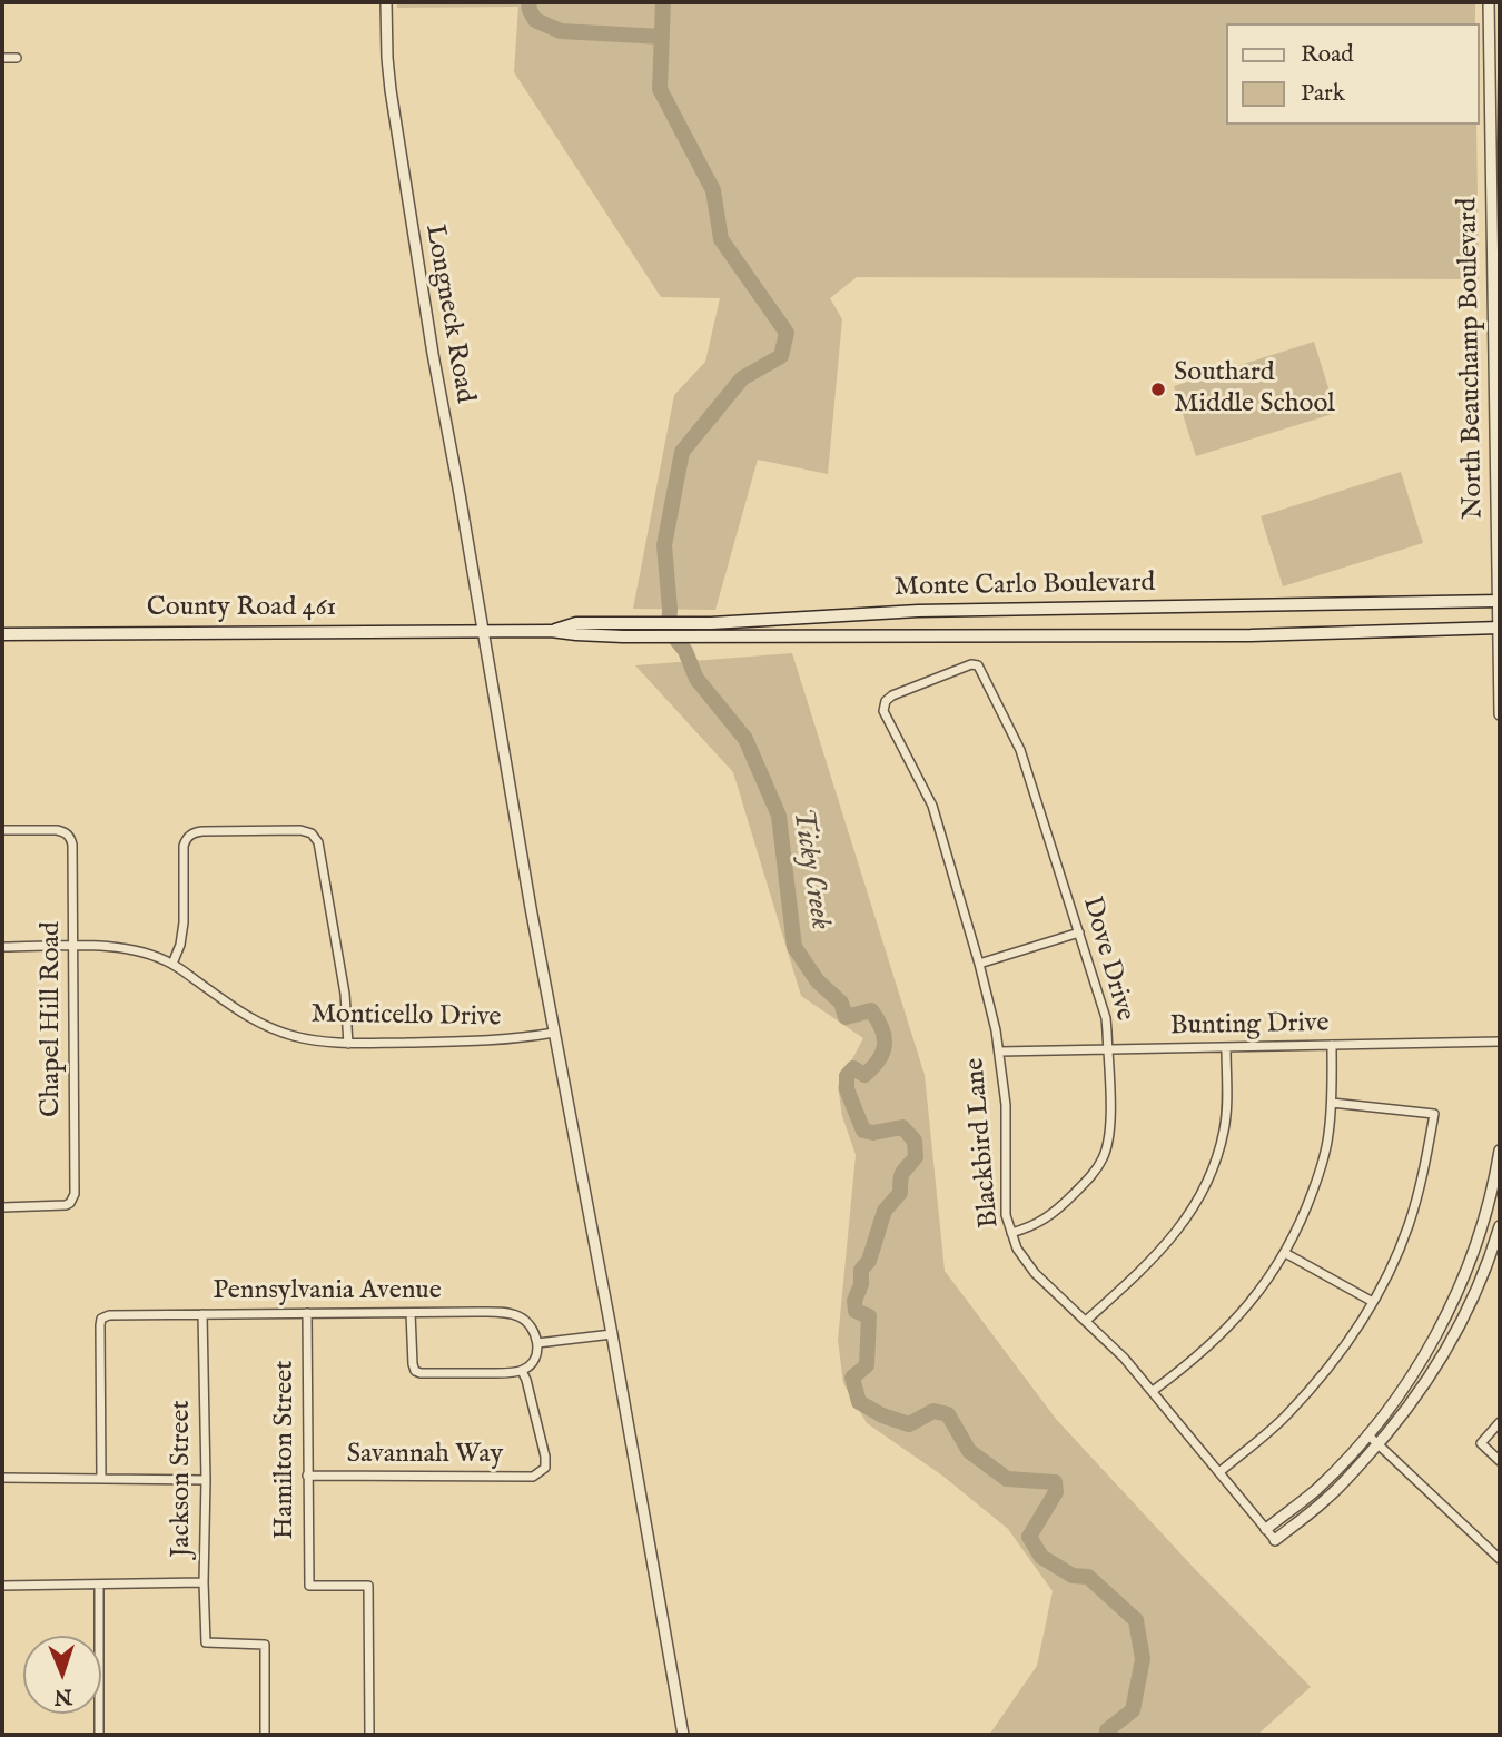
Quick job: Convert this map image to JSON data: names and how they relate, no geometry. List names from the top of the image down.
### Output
{
  "streets": {
    "main road": ["Monte Carlo Boulevard", "County Road 461"],
    "street": [
      "Longneck Road",
      "North Beauchamp Boulevard",
      "Dove Drive",
      "Monticello Drive",
      "Chapel Hill Road",
      "Bunting Drive",
      "Blackbird Lane",
      "Pennsylvania Avenue",
      "Hamilton Street",
      "Savannah Way",
      "Jackson Street"
    ]
  },
  "crossings": [
    ["Longneck Road", "Monte Carlo Boulevard"],
    ["Longneck Road", "County Road 461"],
    ["Longneck Road", "Monticello Drive"],
    ["North Beauchamp Boulevard", "Monte Carlo Boulevard"],
    ["Monte Carlo Boulevard", "County Road 461"],
    ["Dove Drive", "Bunting Drive"],
    ["Dove Drive", "Blackbird Lane"],
    ["Monticello Drive", "Chapel Hill Road"],
    ["Bunting Drive", "Blackbird Lane"],
    ["Pennsylvania Avenue", "Hamilton Street"],
    ["Pennsylvania Avenue", "Jackson Street"],
    ["Hamilton Street", "Savannah Way"]
  ],
  "water": ["Ticky Creek"],
  "places": ["Southard Middle School"],
  "legend": ["Road", "Park"],
  "north": "bottom"
}
